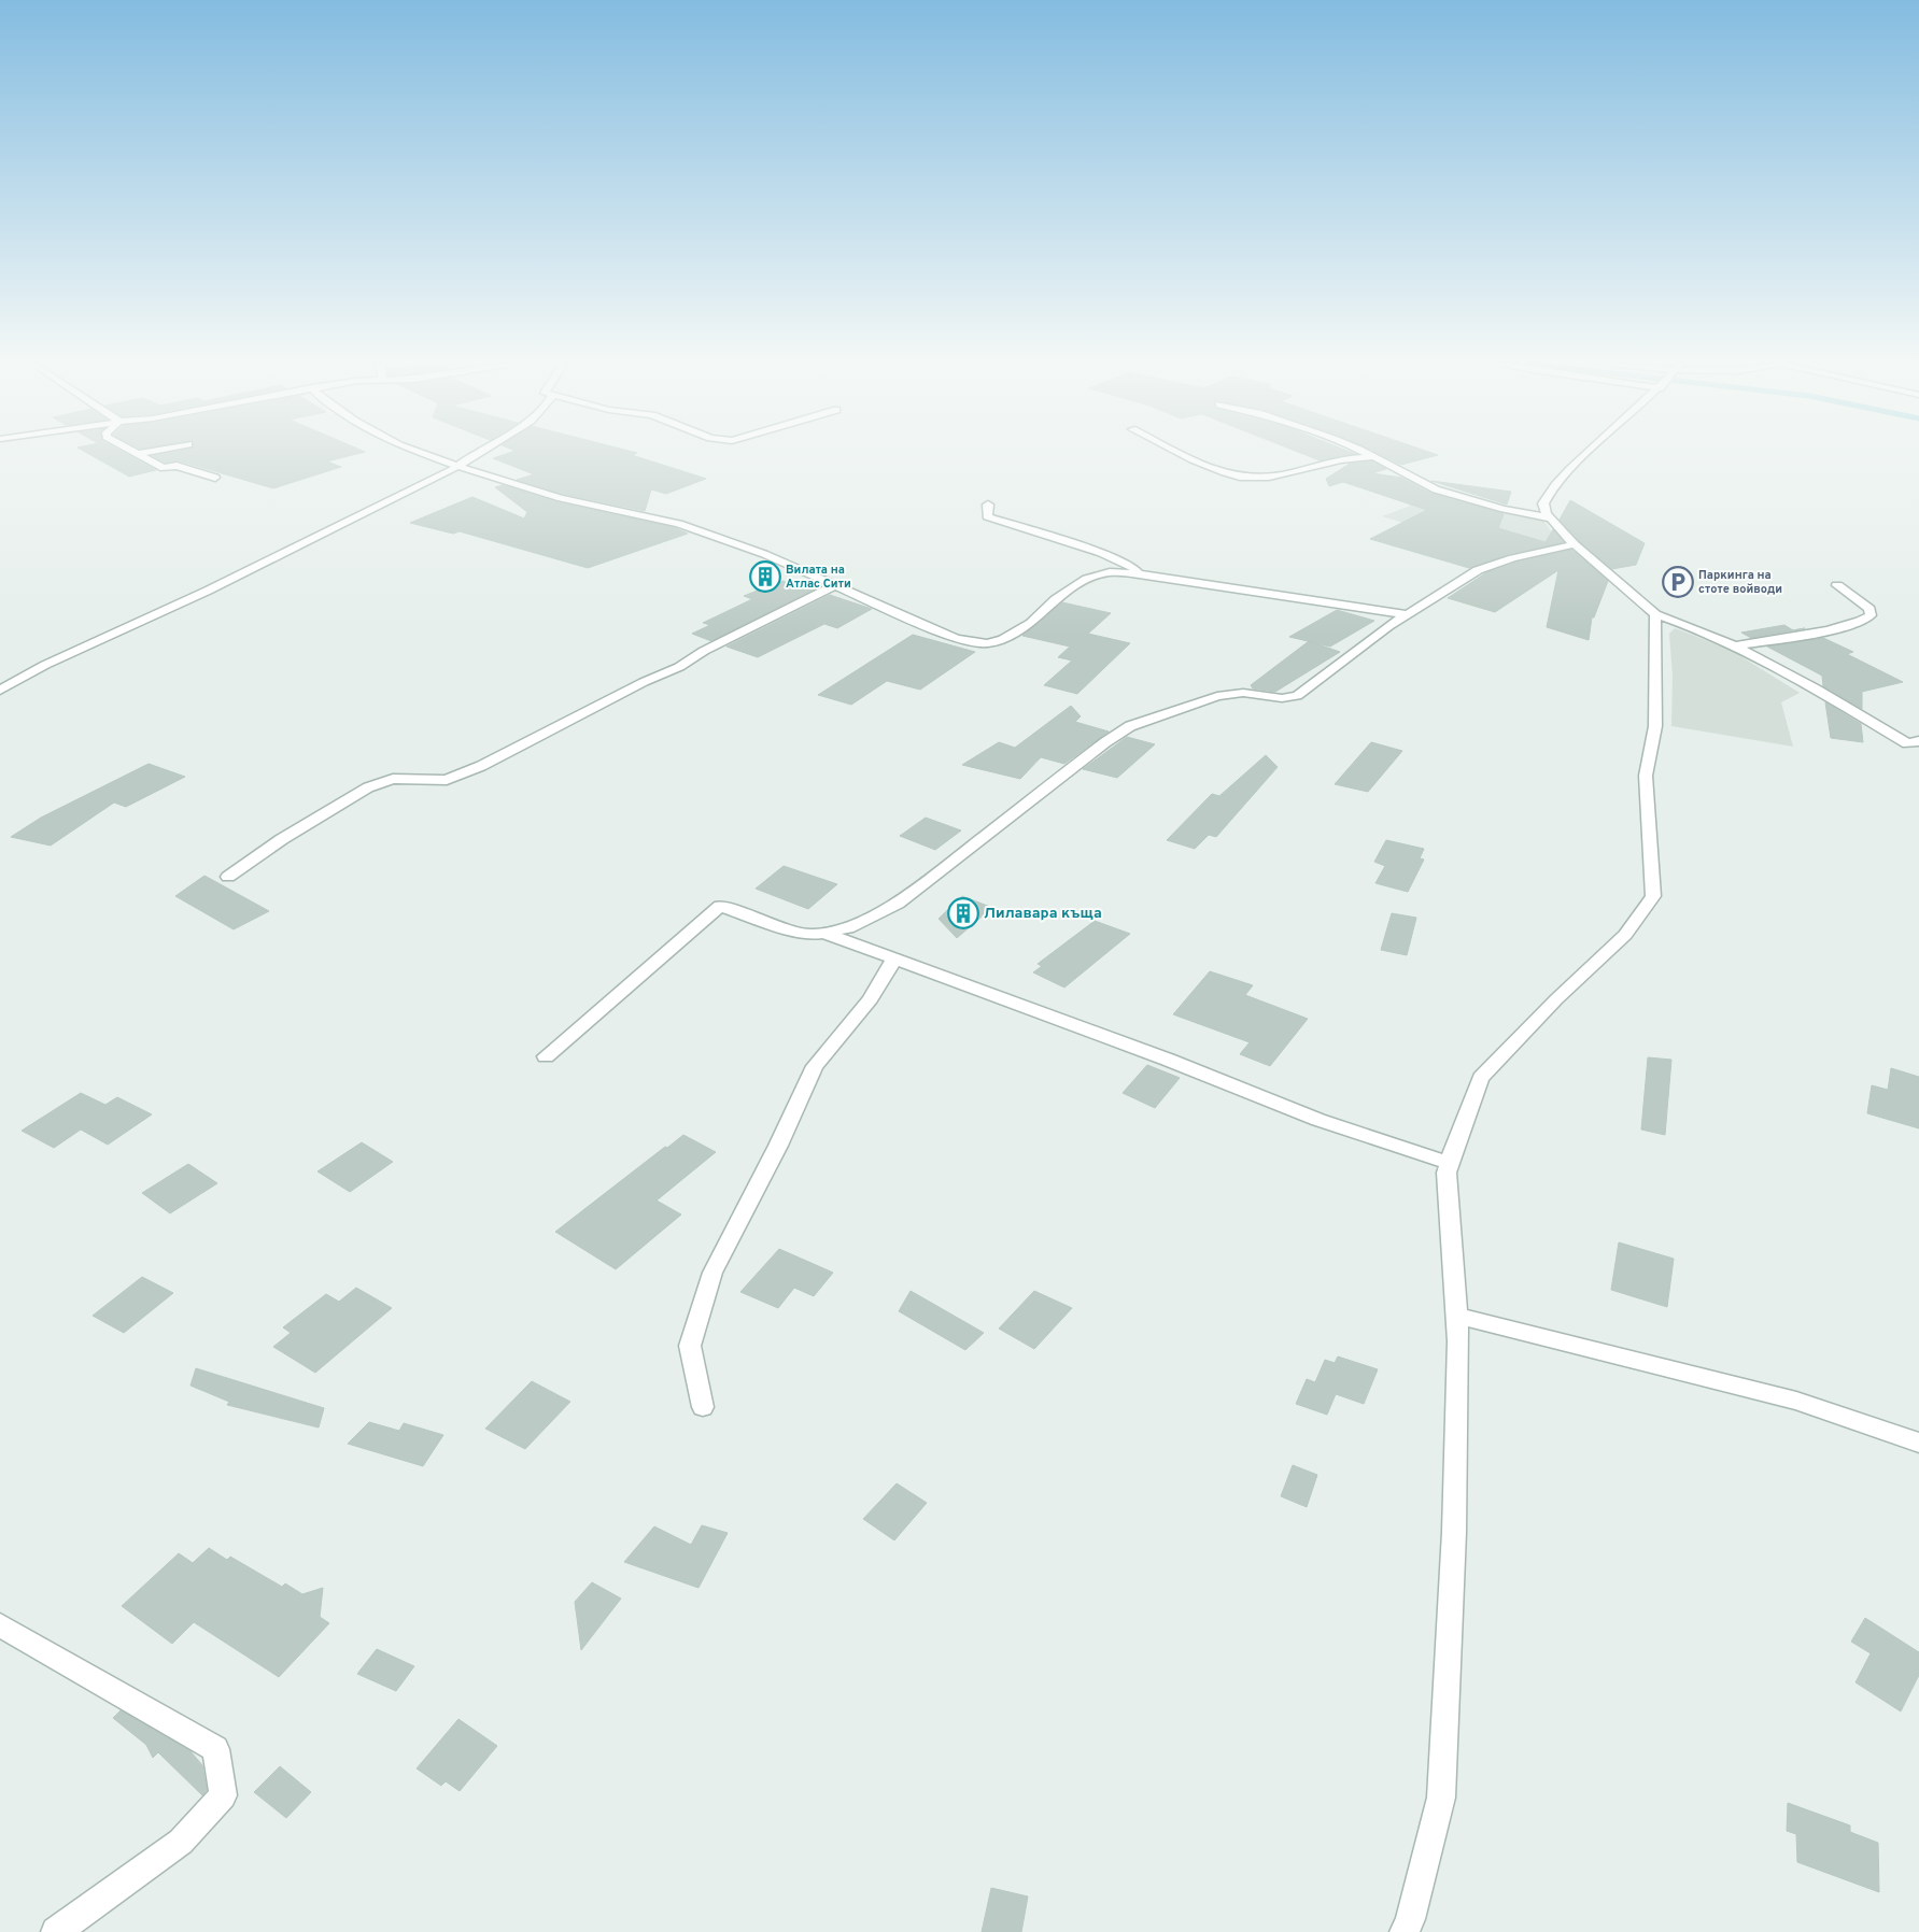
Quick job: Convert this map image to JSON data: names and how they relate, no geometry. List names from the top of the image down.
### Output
{
  "places": {
    "building": ["Вилата на Атлас Сити", "Лилавара къща"],
    "parking": ["Паркинга на стоте войводи"]
  }
}
